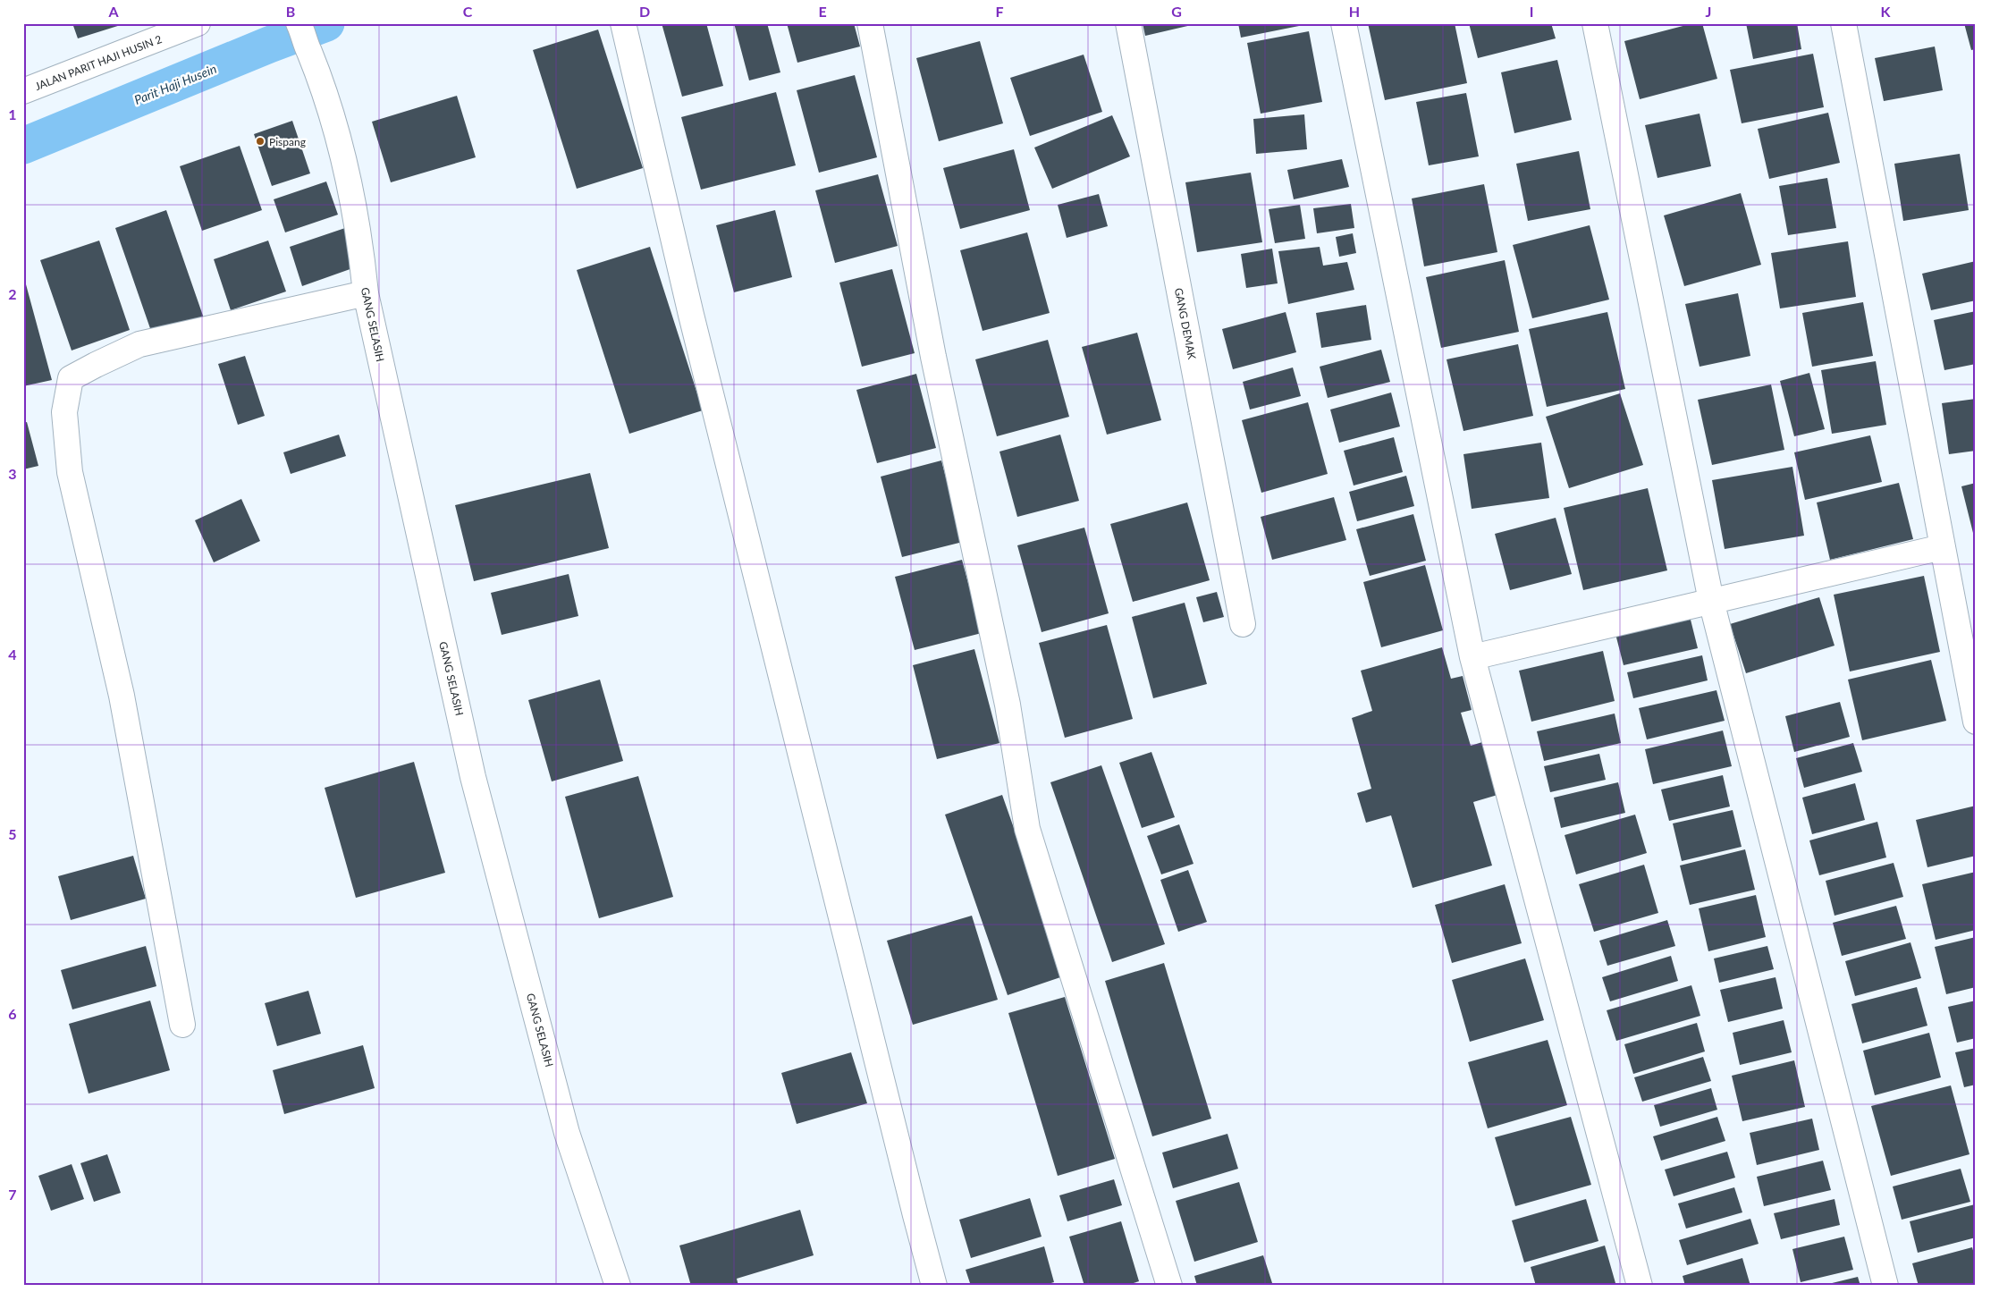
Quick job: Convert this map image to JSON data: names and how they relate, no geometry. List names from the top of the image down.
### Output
{
  "streets": {
    "street": ["JALAN PARIT HAJI HUSIN 2", "GANG DEMAK", "GANG SELASIH"]
  },
  "water": ["Parit Haji Husein"],
  "places": ["Pispang"],
  "grid": {
    "columns": [
      "A",
      "B",
      "C",
      "D",
      "E",
      "F",
      "G",
      "H",
      "I",
      "J",
      "K"
    ],
    "rows": [
      "1",
      "2",
      "3",
      "4",
      "5",
      "6",
      "7"
    ]
  }
}
